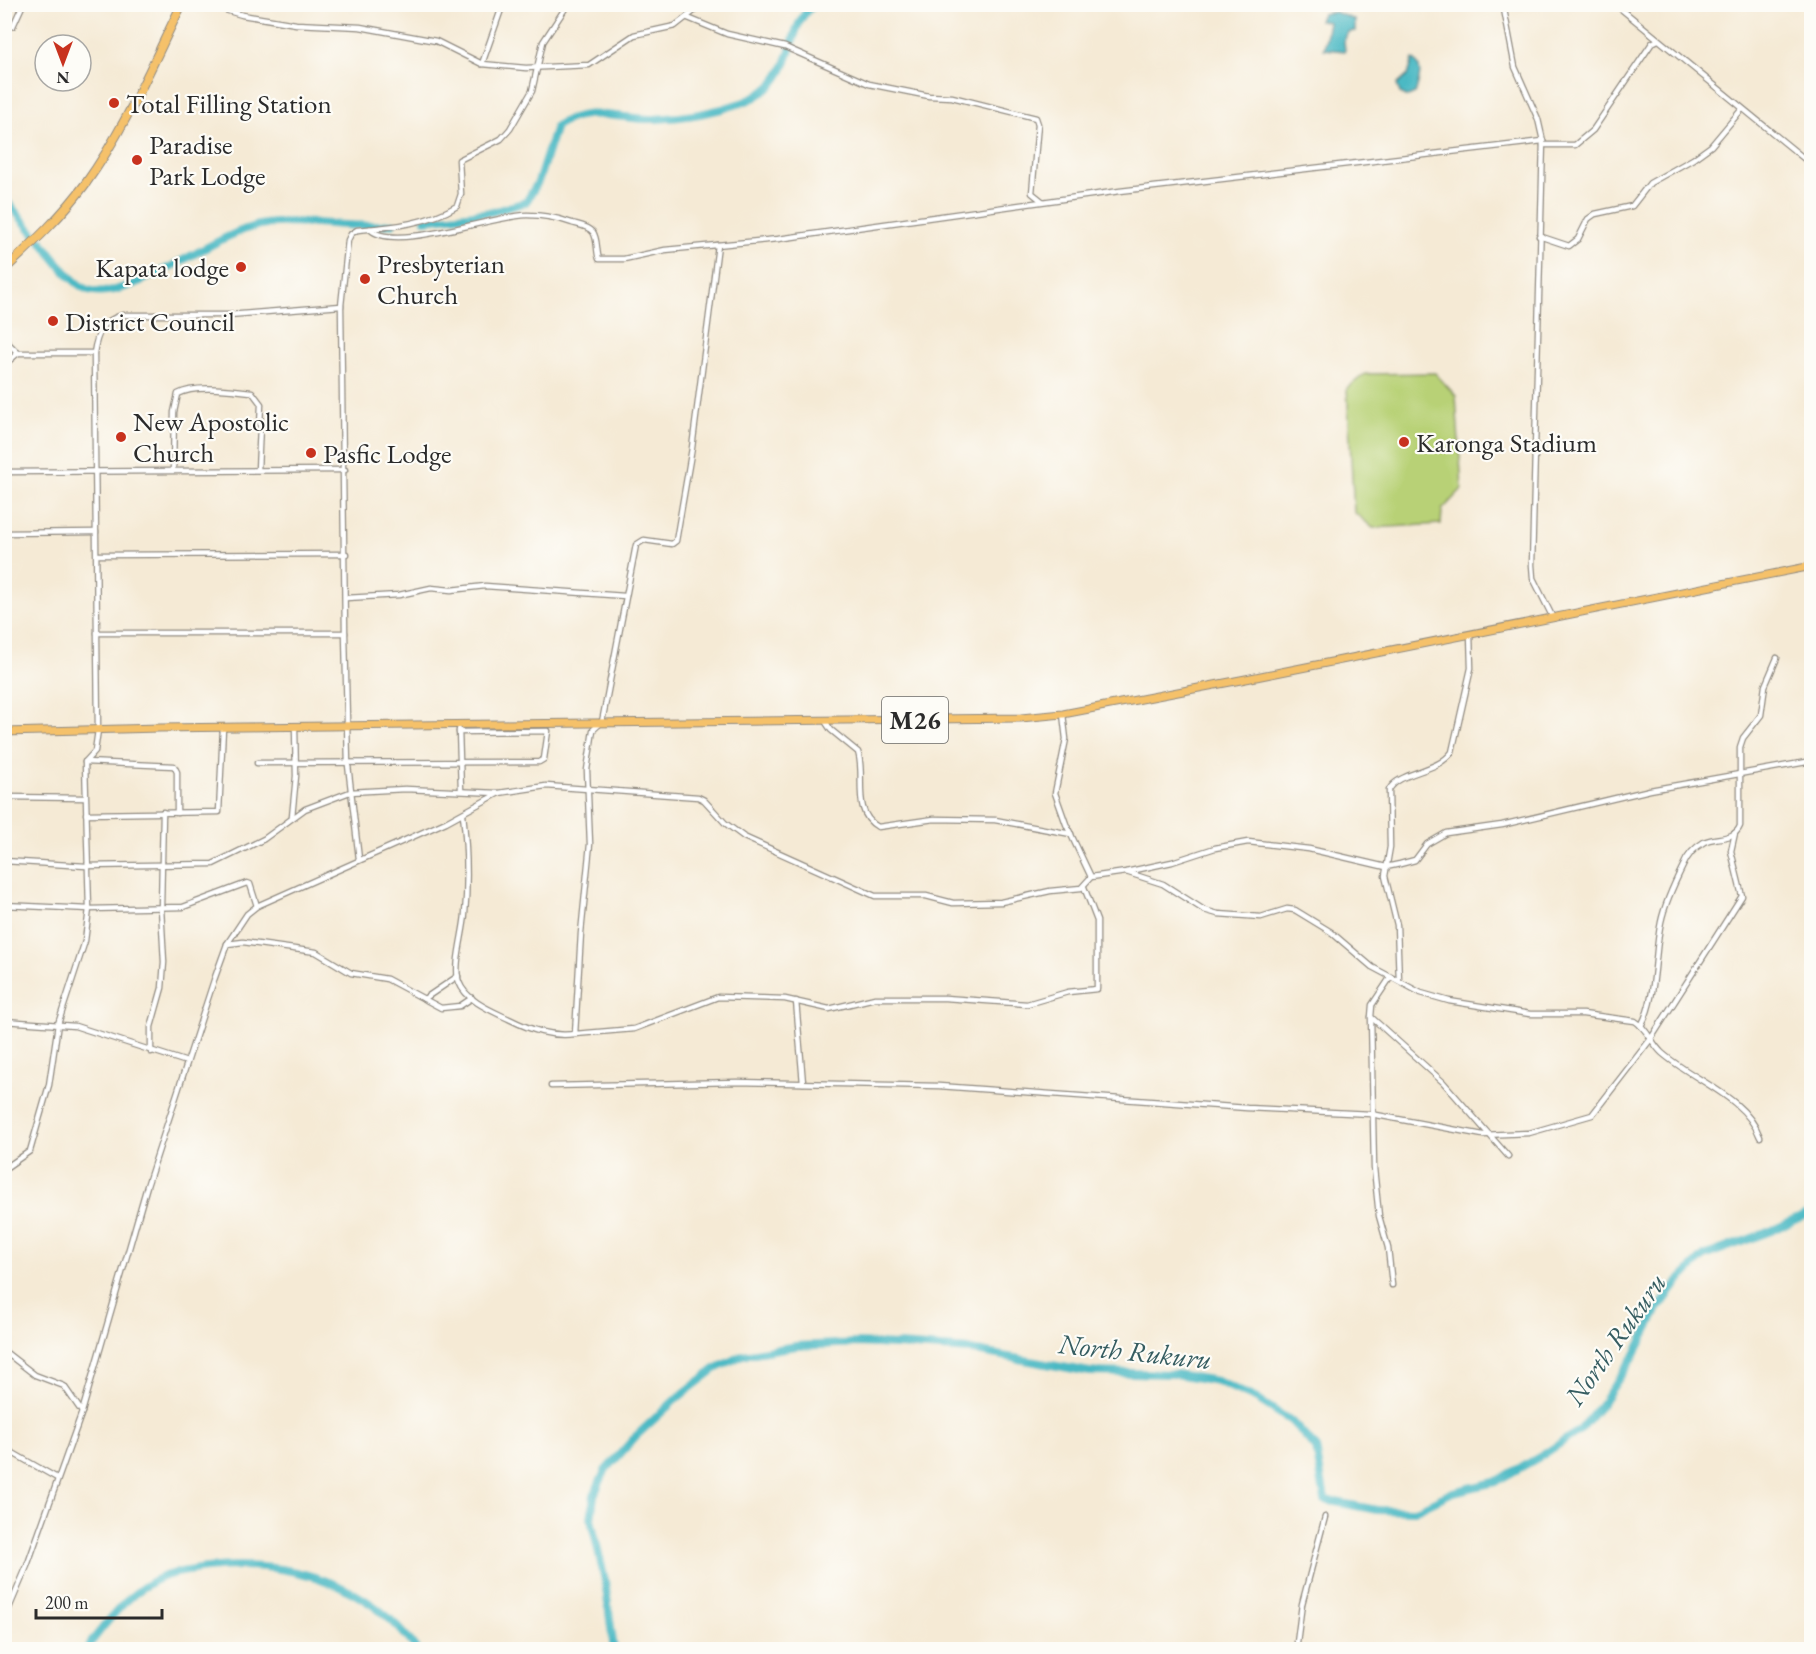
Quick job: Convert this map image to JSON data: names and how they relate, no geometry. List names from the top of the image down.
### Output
{
  "streets": {
    "main road": ["M26"]
  },
  "water": ["North Rukuru"],
  "places": [
    "Total Filling Station",
    "Paradise Park Lodge",
    "Kapata lodge",
    "Presbyterian Church",
    "District Council",
    "New Apostolic Church",
    "Karonga Stadium",
    "Pasfic Lodge"
  ],
  "scale_bar": "200 m",
  "north": "bottom"
}
